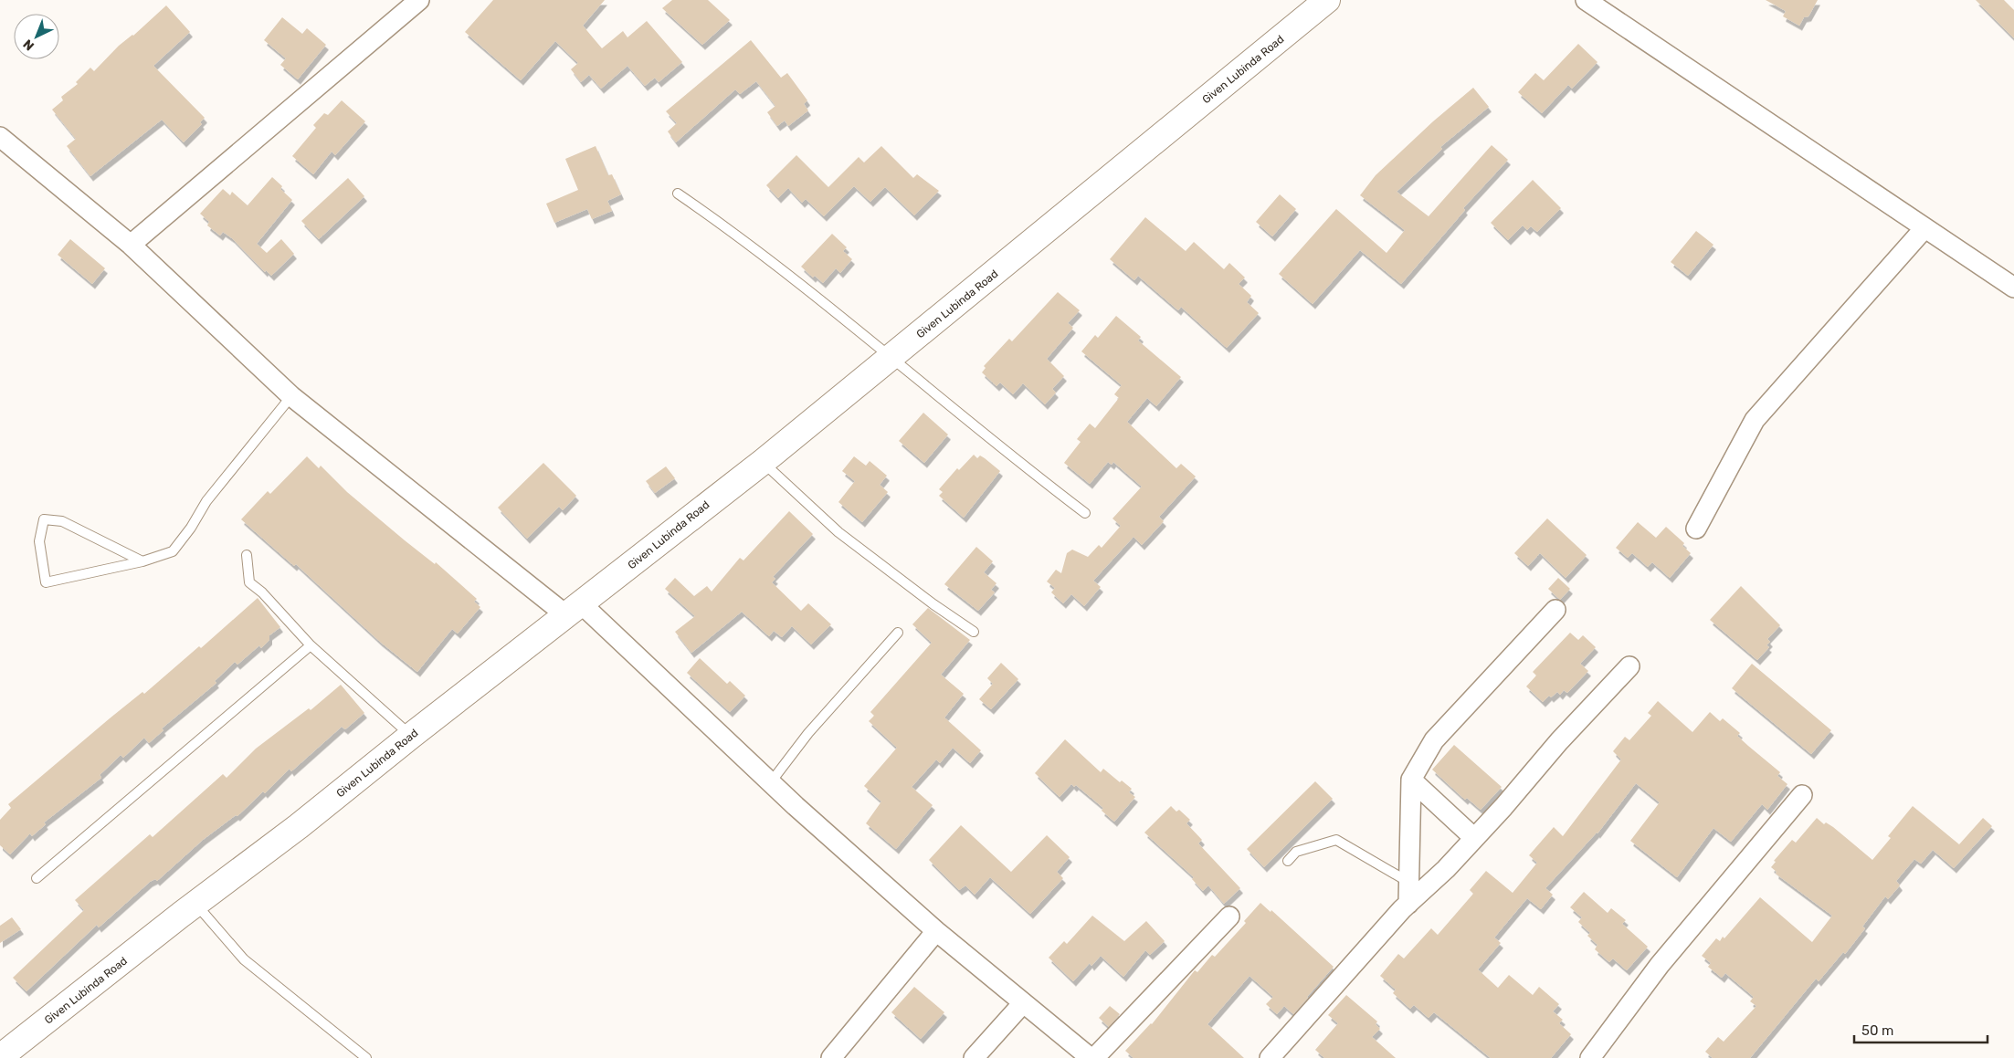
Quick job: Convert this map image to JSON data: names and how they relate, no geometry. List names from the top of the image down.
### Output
{
  "streets": {
    "street": ["Given Lubinda Road"]
  },
  "scale_bar": "50 m",
  "north": "bottom left"
}
